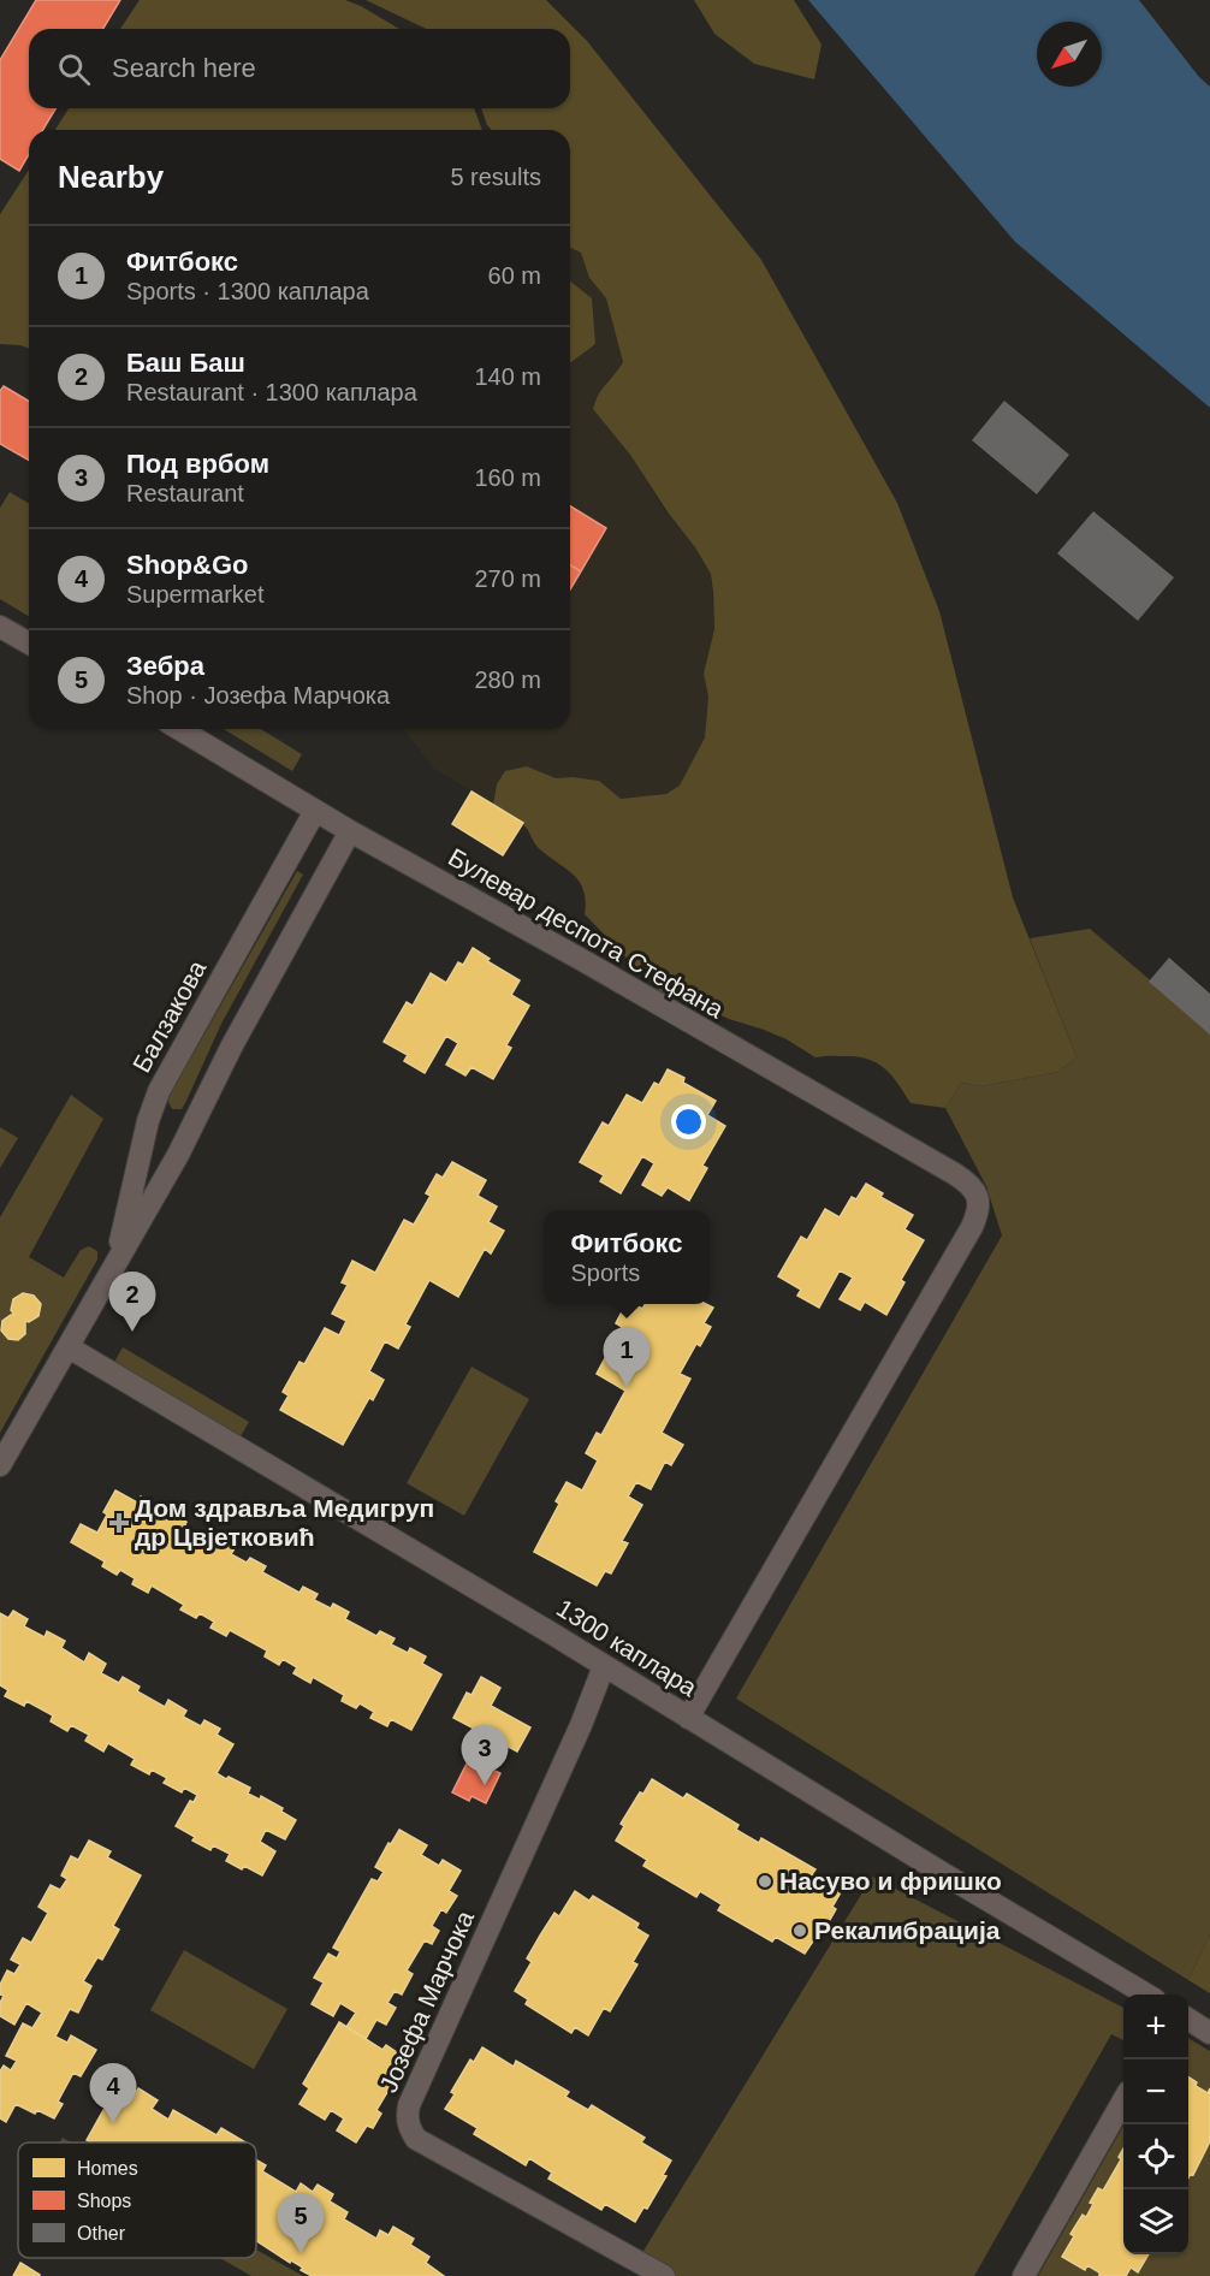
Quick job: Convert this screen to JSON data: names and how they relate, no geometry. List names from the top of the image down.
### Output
{
  "streets": {
    "street": [
      "Булевар деспота Стефана",
      "Балзакова",
      "1300 каплара",
      "Јозефа Марчока"
    ]
  },
  "crossings": [
    ["Булевар деспота Стефана", "Балзакова"],
    ["Булевар деспота Стефана", "1300 каплара"],
    ["Балзакова", "1300 каплара"],
    ["1300 каплара", "Јозефа Марчока"]
  ],
  "places": {
    "health": ["Дом здравља Медигруп др Цвјетковић"],
    "other": ["Насуво и фришко", "Рекалибрација"]
  },
  "legend": ["Homes", "Shops", "Other"],
  "north": "bottom left",
  "page": {
    "search": "Search here",
    "heading": ["Nearby", "5 results"],
    "list": [
      {
        "mark": "1",
        "name": "Фитбокс",
        "note": "Sports · 1300 каплара",
        "value": "60 m"
      },
      {
        "mark": "2",
        "name": "Баш Баш",
        "note": "Restaurant · 1300 каплара",
        "value": "140 m"
      },
      {
        "mark": "3",
        "name": "Под врбом",
        "note": "Restaurant",
        "value": "160 m"
      },
      {
        "mark": "4",
        "name": "Shop&Go",
        "note": "Supermarket",
        "value": "270 m"
      },
      {
        "mark": "5",
        "name": "Зебра",
        "note": "Shop · Јозефа Марчока",
        "value": "280 m"
      }
    ],
    "popup": ["Фитбокс", "Sports"],
    "pins": [
      "2",
      "1",
      "3",
      "4",
      "5"
    ],
    "map_buttons": ["+", "−"]
  }
}
